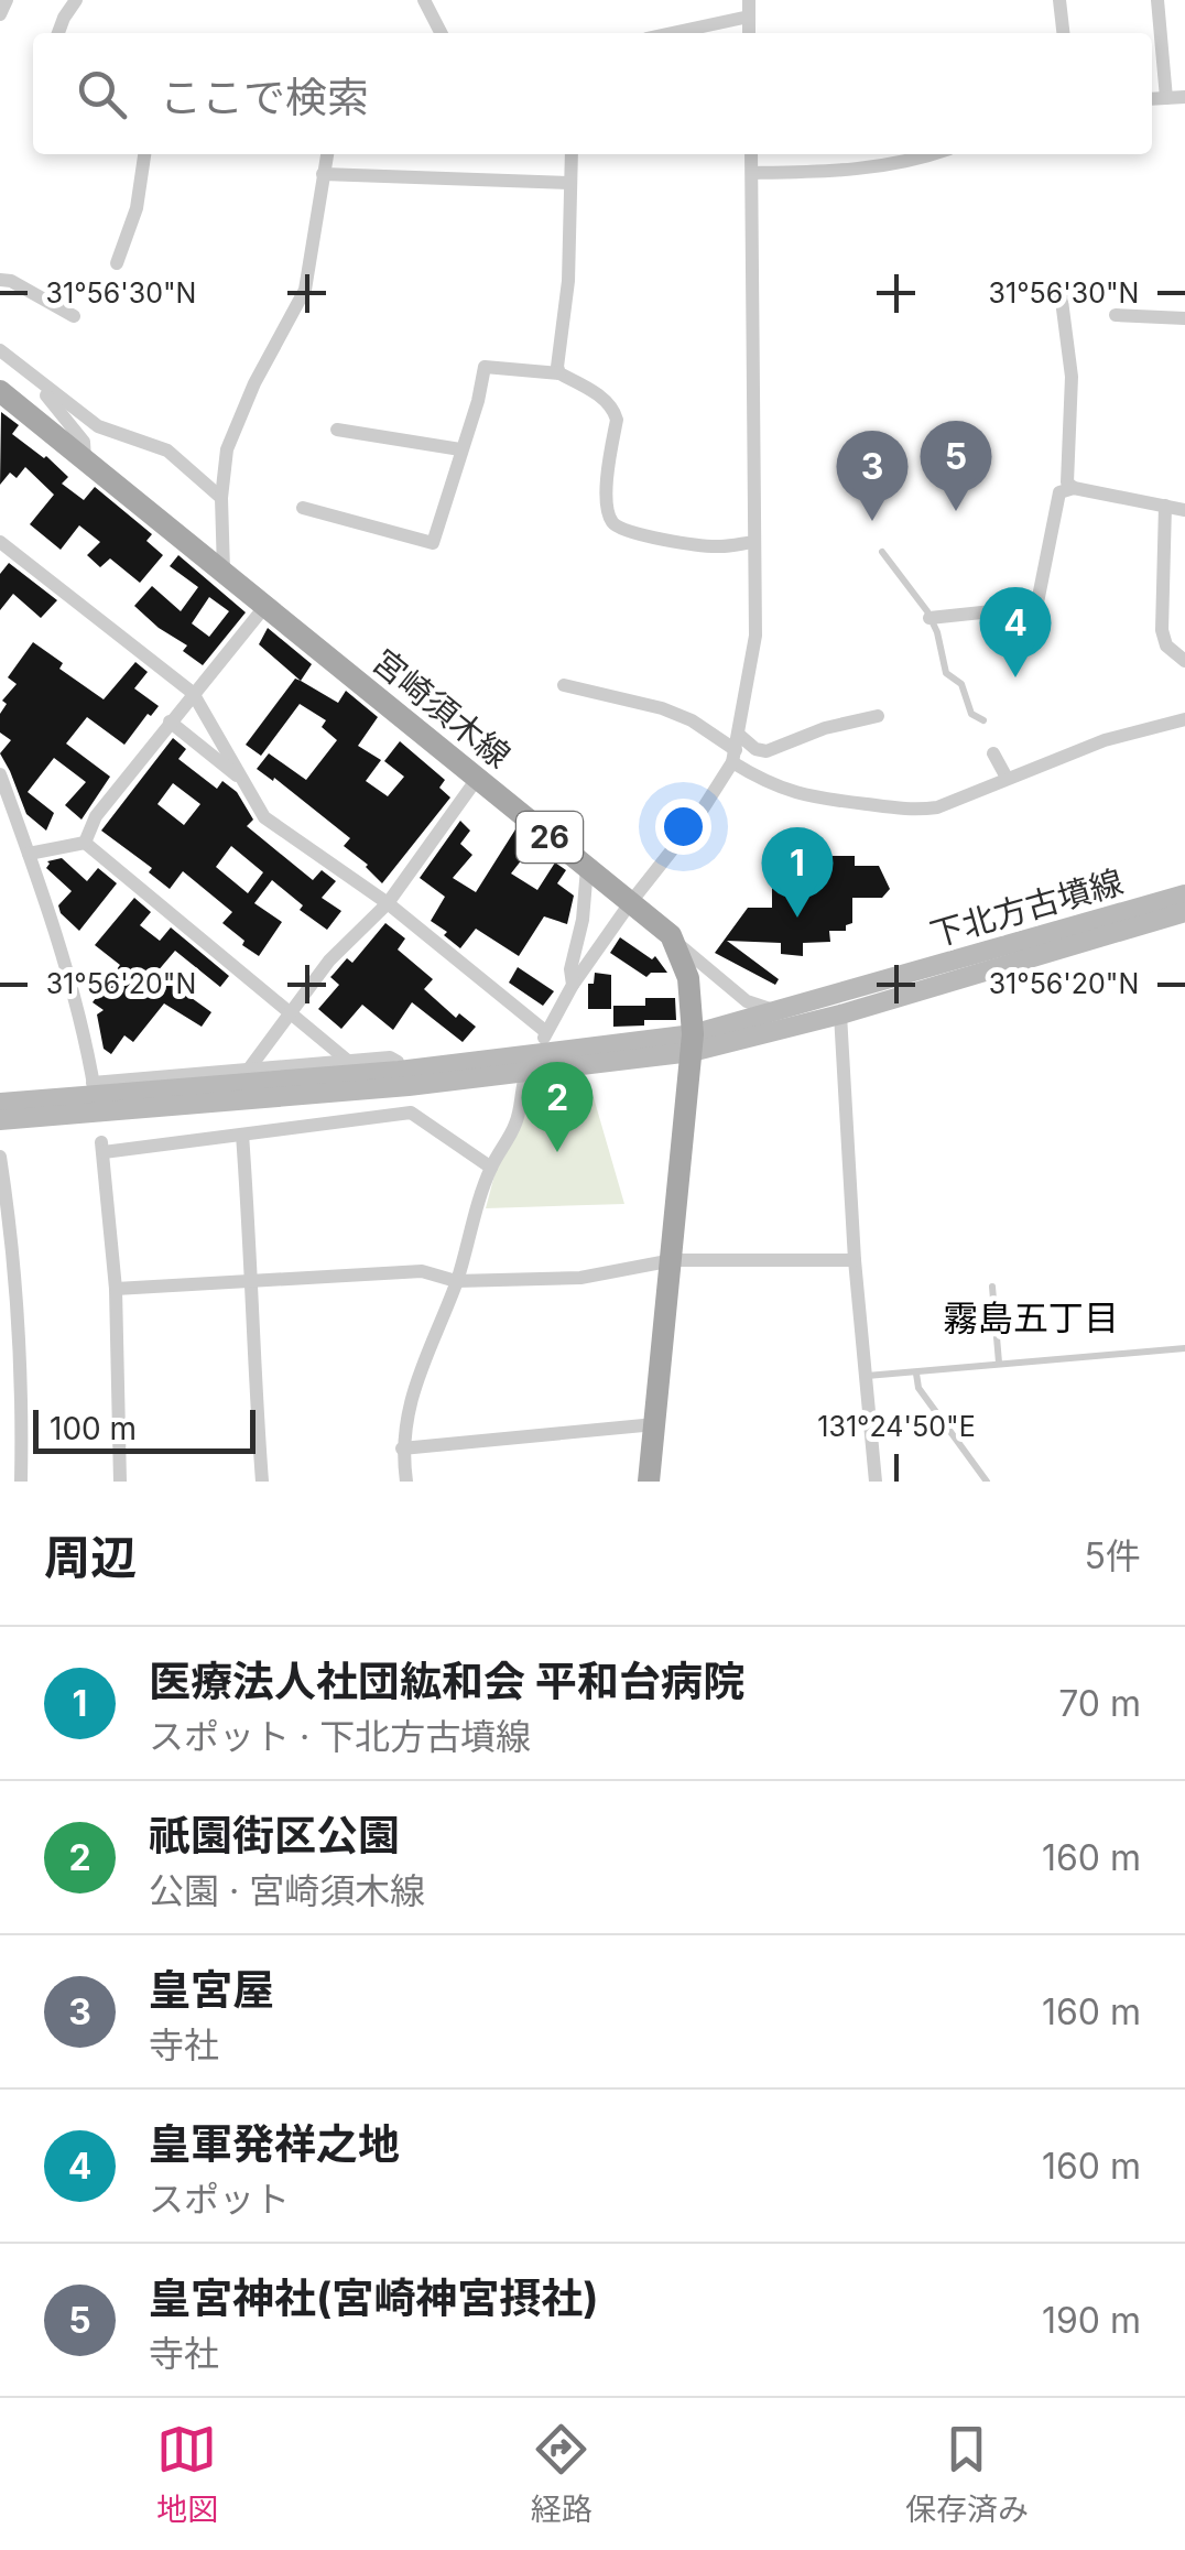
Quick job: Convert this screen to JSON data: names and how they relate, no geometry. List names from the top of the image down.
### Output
{
  "streets": {
    "main road": ["宮崎須木線", "26"],
    "street": ["下北方古墳線"]
  },
  "districts": ["霧島五丁目"],
  "scale_bar": "100 m",
  "page": {
    "search": "ここで検索",
    "pins": [
      "5",
      "3",
      "4",
      "1",
      "2"
    ],
    "scale": "100 m",
    "heading": ["周辺", "5件"],
    "list": [
      {
        "mark": "1",
        "name": "医療法人社団紘和会 平和台病院",
        "note": "スポット · 下北方古墳線",
        "value": "70 m"
      },
      {
        "mark": "2",
        "name": "祇園街区公園",
        "note": "公園 · 宮崎須木線",
        "value": "160 m"
      },
      {
        "mark": "3",
        "name": "皇宮屋",
        "note": "寺社",
        "value": "160 m"
      },
      {
        "mark": "4",
        "name": "皇軍発祥之地",
        "note": "スポット",
        "value": "160 m"
      },
      {
        "mark": "5",
        "name": "皇宮神社(宮崎神宮摂社)",
        "note": "寺社",
        "value": "190 m"
      }
    ],
    "nav": ["地図", "経路", "保存済み"]
  },
  "coordinates": ["31°56'30\"N", "31°56'20\"N", "131°24'50\"E"]
}
